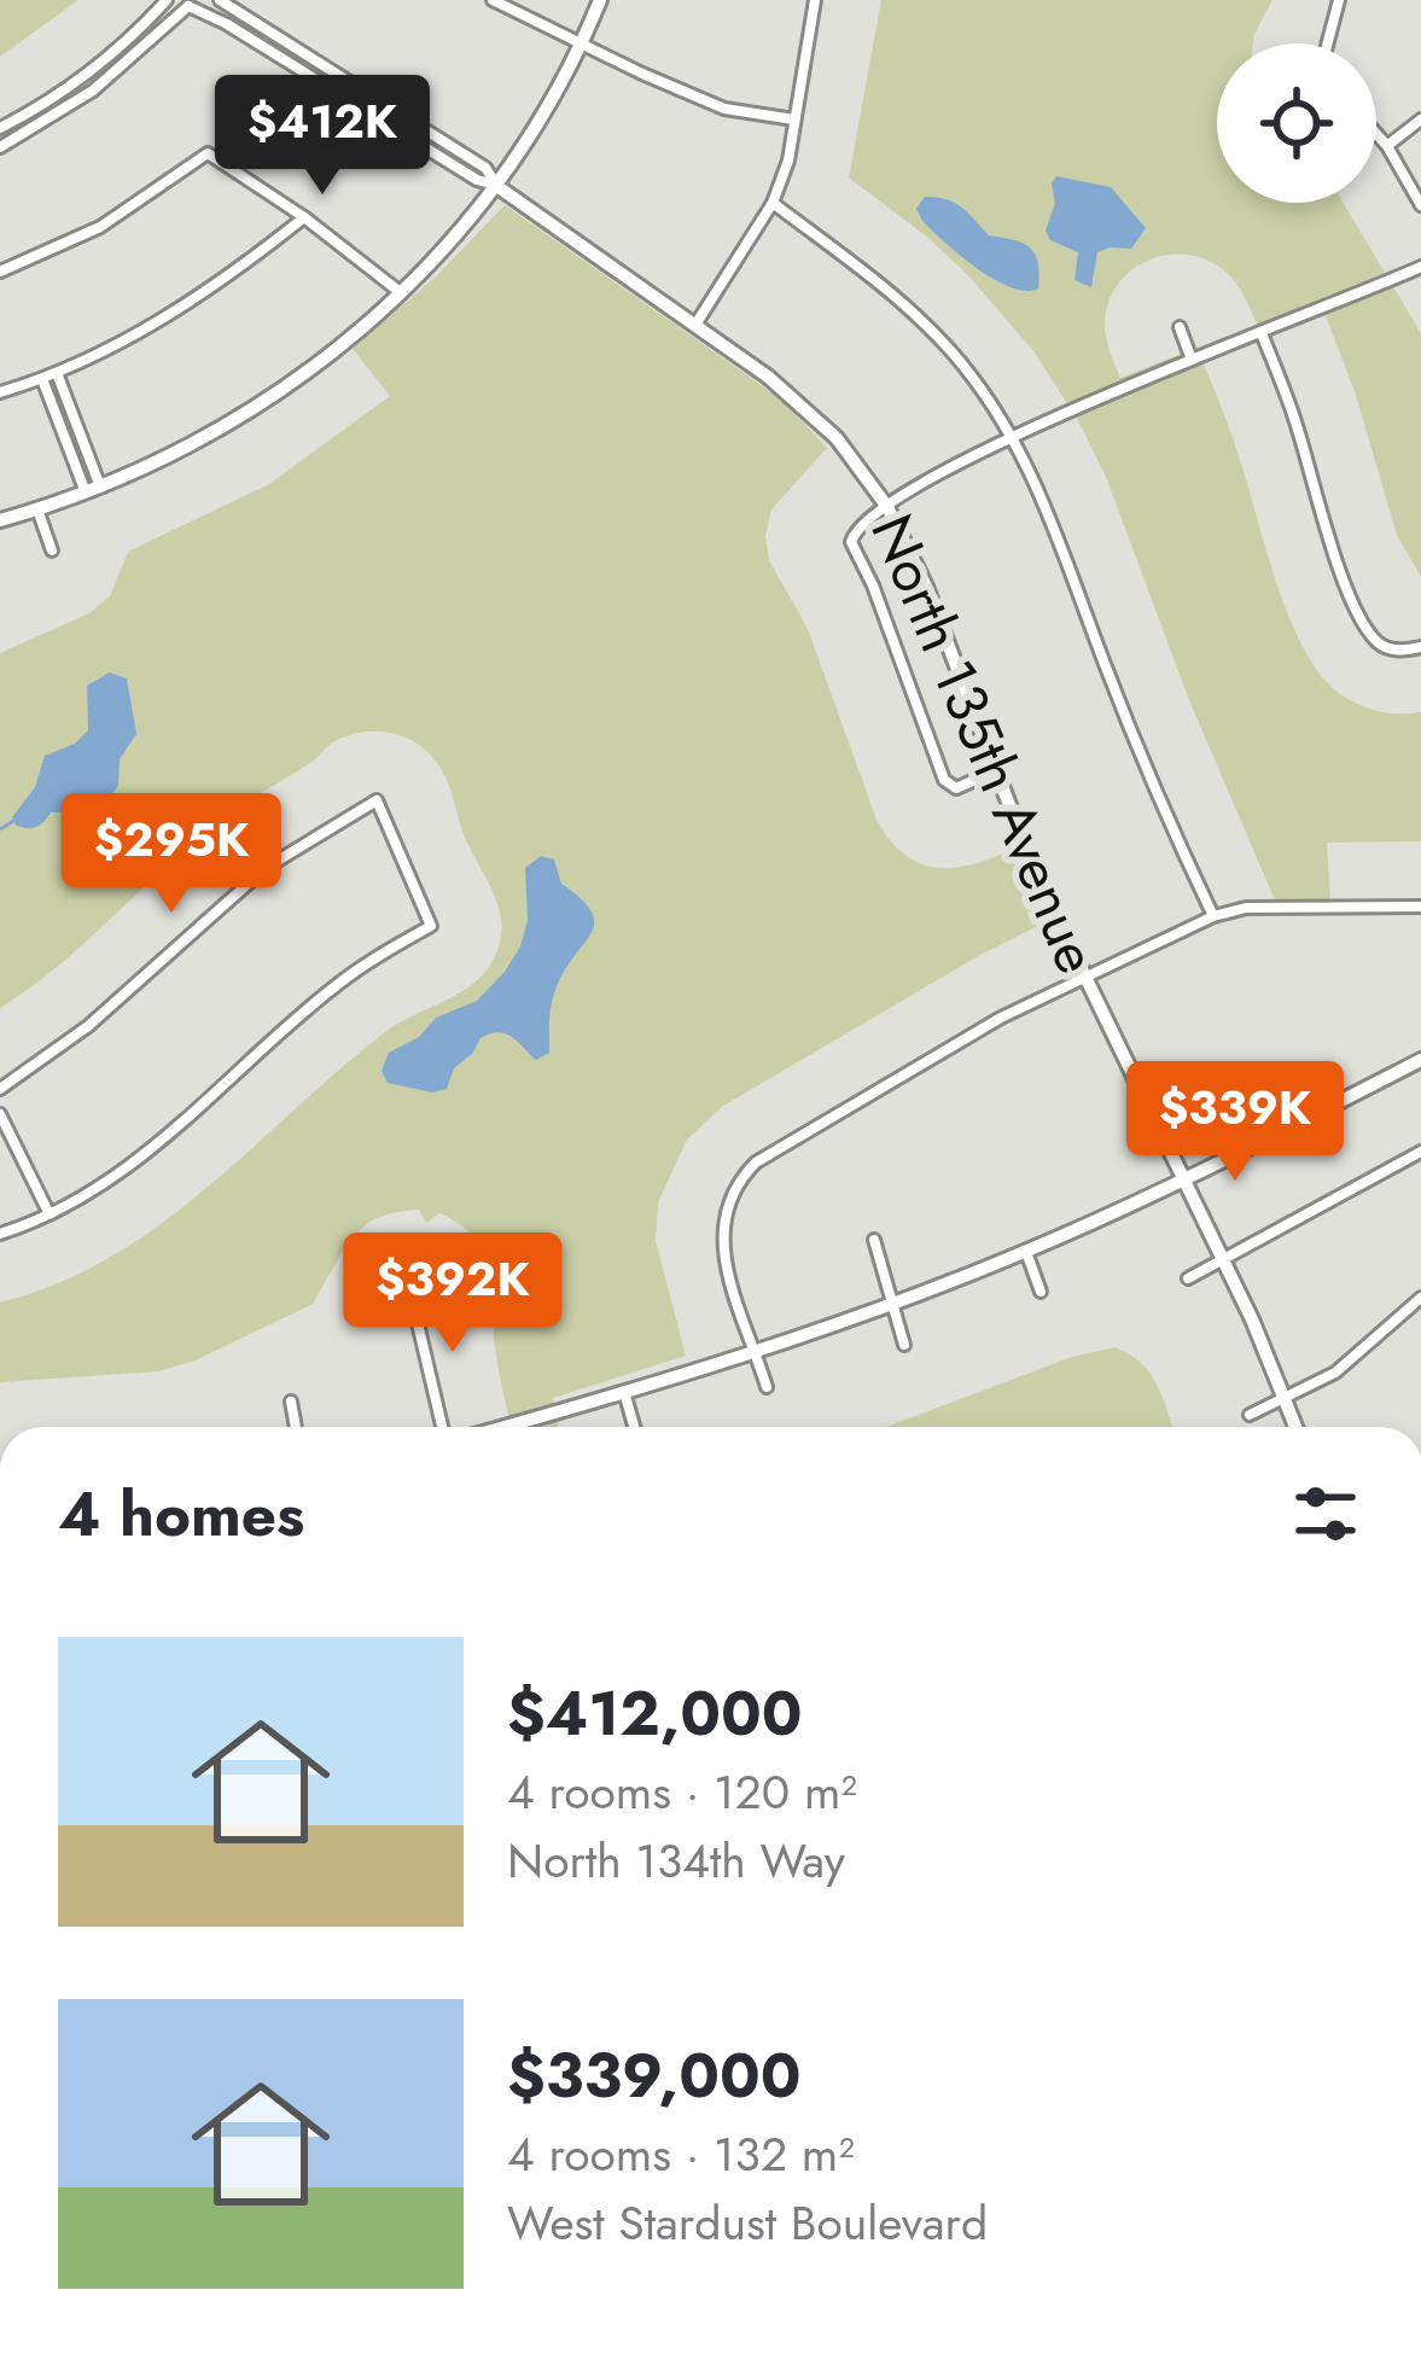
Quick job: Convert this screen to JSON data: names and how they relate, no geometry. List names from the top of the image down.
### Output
{
  "streets": {
    "street": ["North 135th Avenue"]
  },
  "page": {
    "price": [
      "$412K",
      "$295K",
      "$339K",
      "$392K"
    ],
    "heading": "4 homes",
    "list": [
      {
        "name": "$412,000",
        "note": "4 rooms · 120 m² · North 134th Way"
      },
      {
        "name": "$339,000",
        "note": "4 rooms · 132 m² · West Stardust Boulevard"
      }
    ]
  }
}
